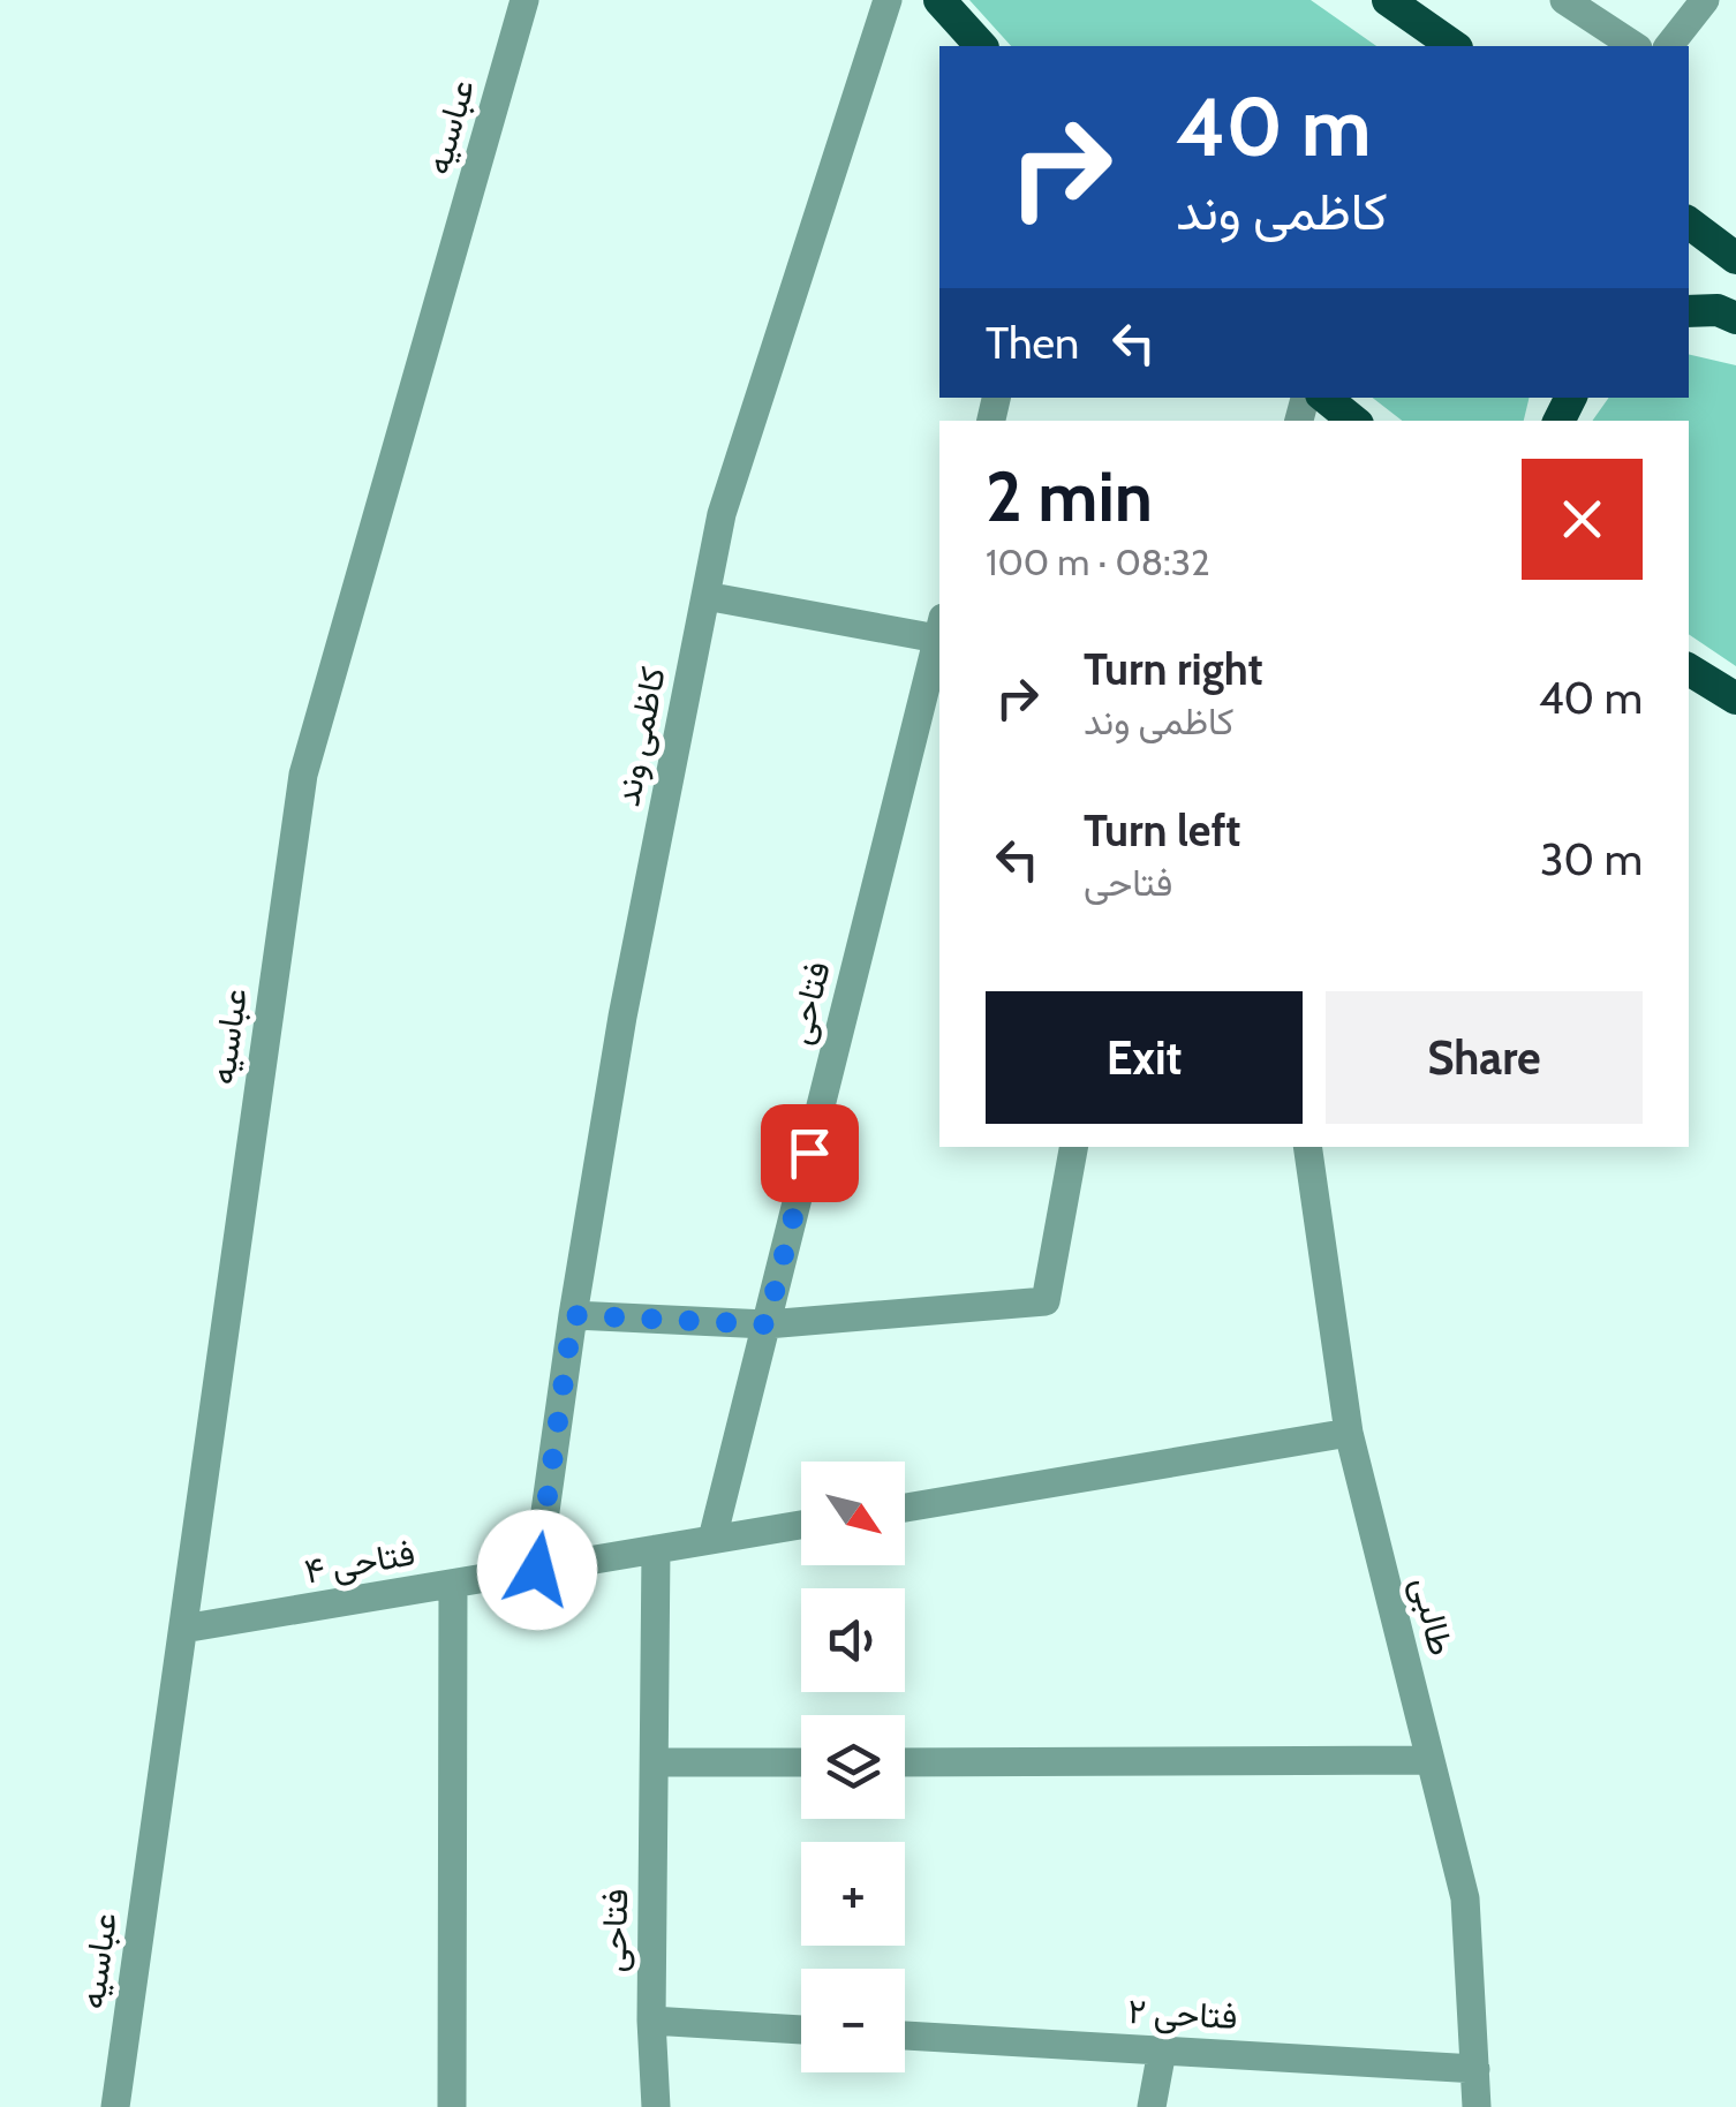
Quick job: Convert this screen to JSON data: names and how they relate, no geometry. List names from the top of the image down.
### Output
{
  "streets": {
    "street": [
      "عباسیه",
      "کاظمی وند",
      "فتاحی",
      "فتاحی ۴",
      "طالبی",
      "فتاحی ۲"
    ]
  },
  "crossings": [
    ["عباسیه", "فتاحی ۴"],
    ["کاظمی وند", "فتاحی ۴"],
    ["فتاحی", "فتاحی ۴"],
    ["طالبی", "فتاحی ۲"]
  ],
  "north": "bottom right",
  "page": {
    "turn": ["40 m", "کاظمی وند"],
    "then": "Then",
    "heading": ["2 min", "100 m · 08:32"],
    "list": [
      {
        "name": "Turn right",
        "note": "کاظمی وند",
        "value": "40 m"
      },
      {
        "name": "Turn left",
        "note": "فتاحی",
        "value": "30 m"
      }
    ],
    "buttons": ["Exit", "Share"],
    "map_buttons": ["+", "−"]
  }
}
